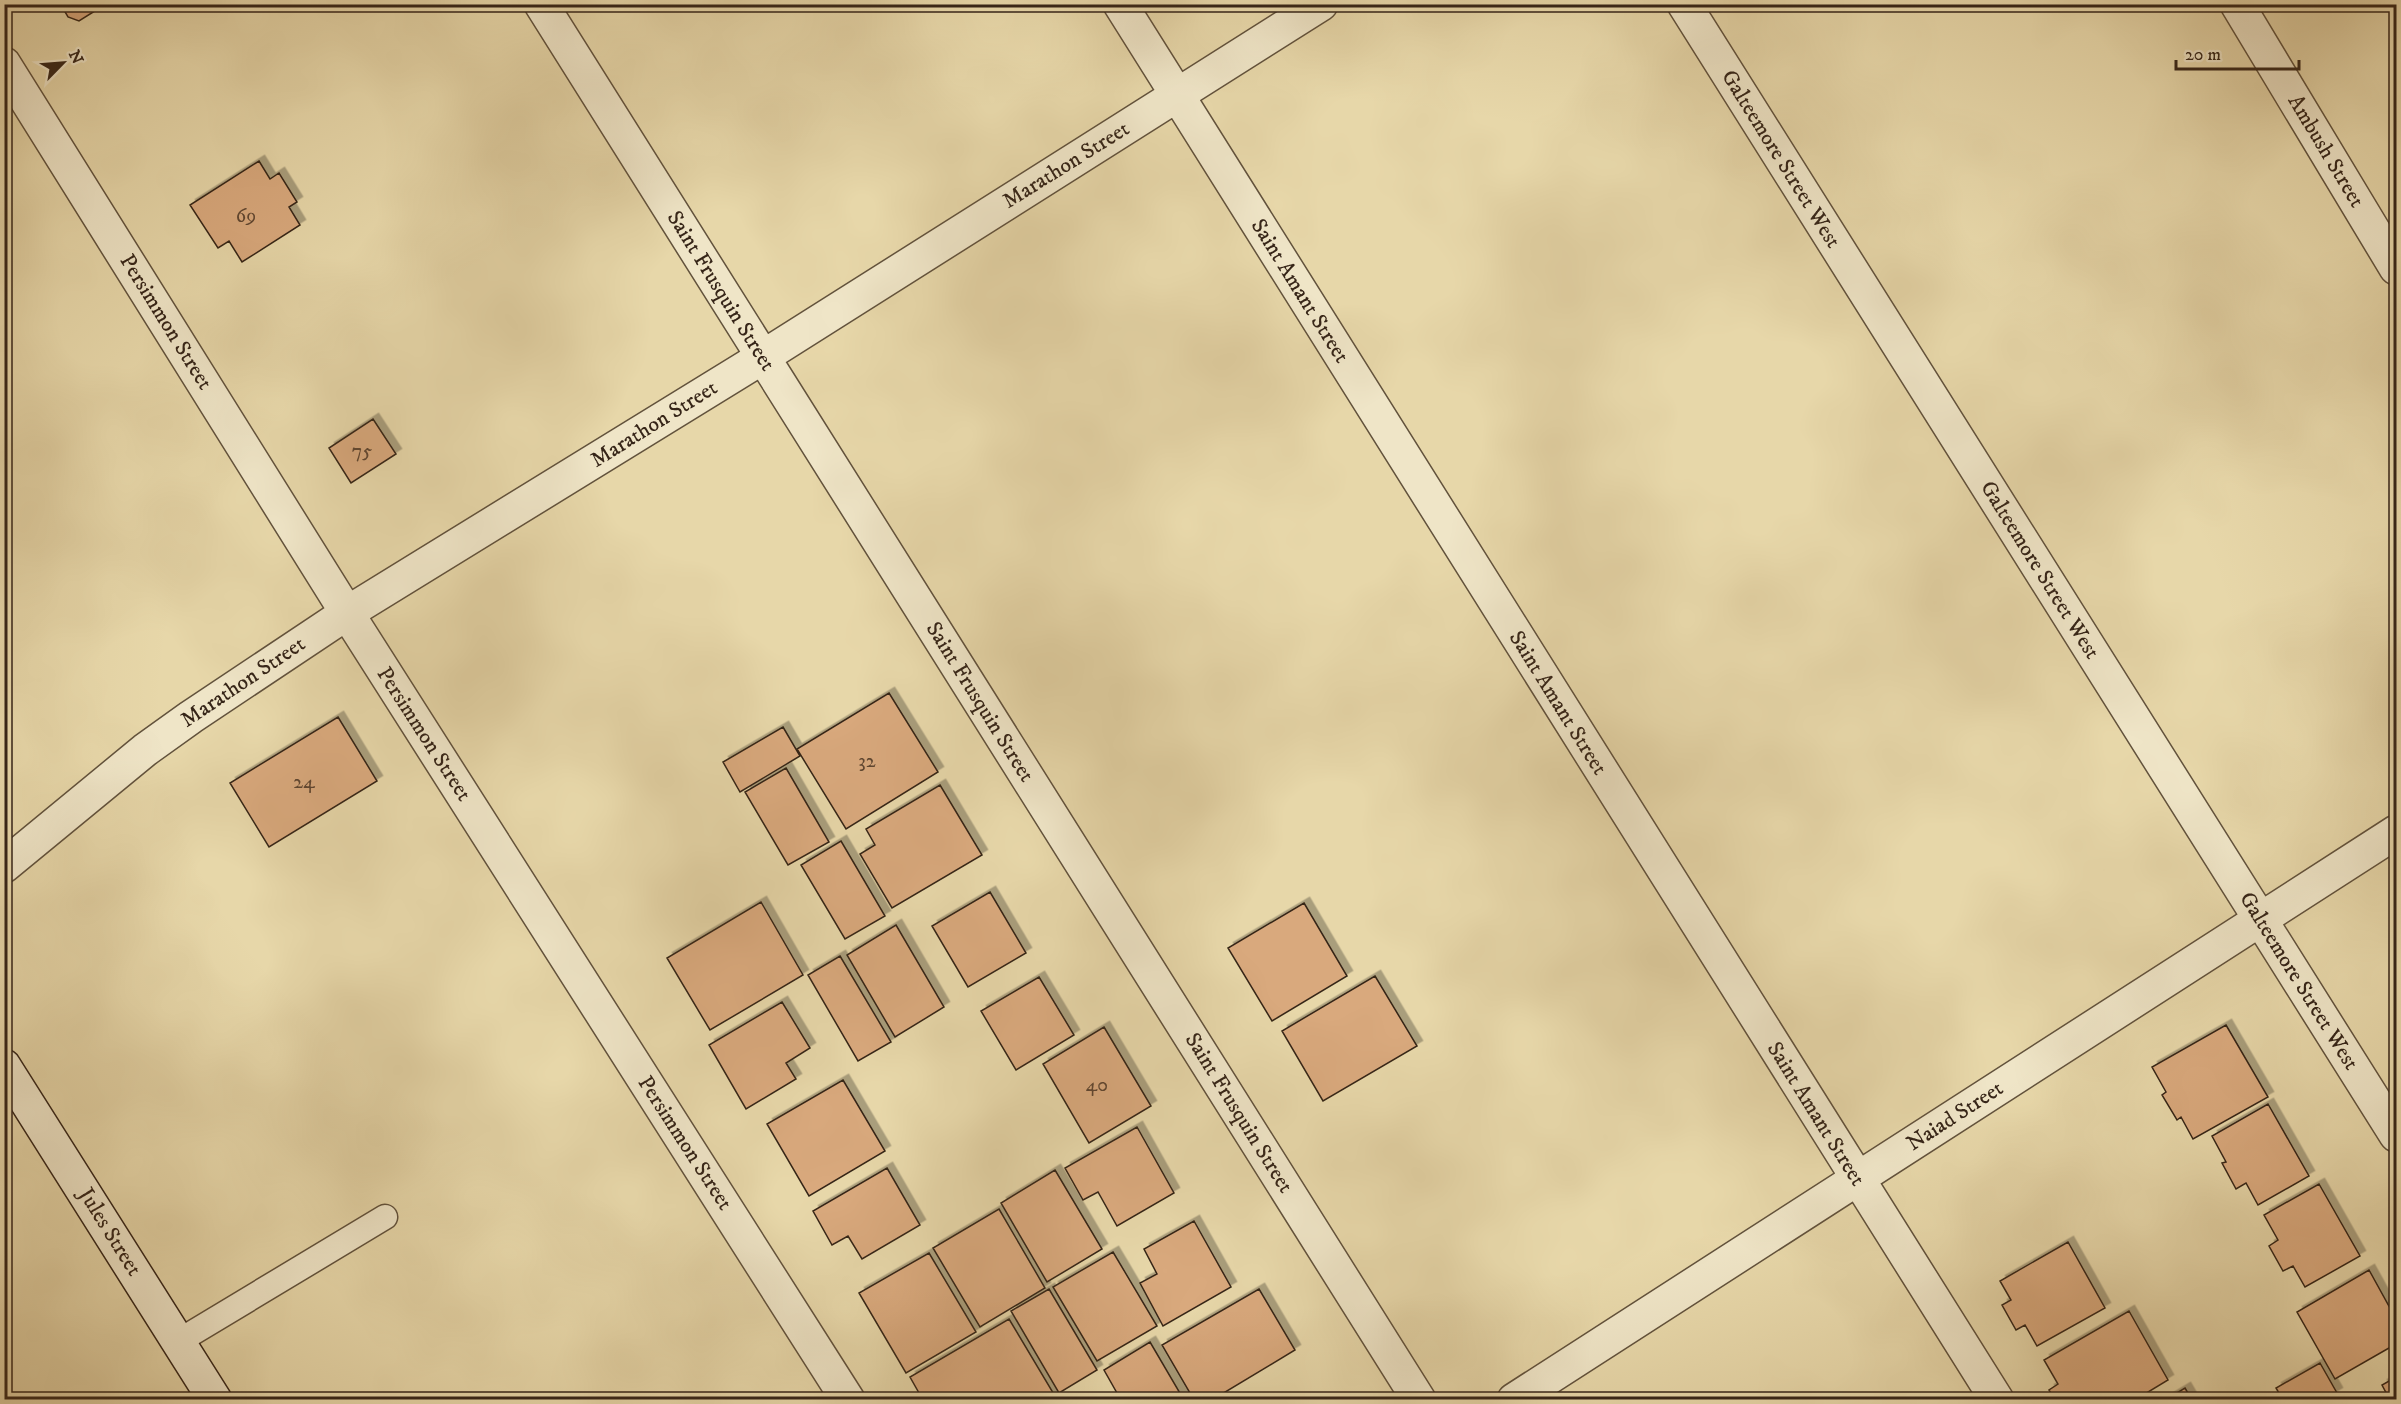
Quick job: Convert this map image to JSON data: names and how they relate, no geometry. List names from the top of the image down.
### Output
{
  "streets": {
    "street": [
      "Ambush Street",
      "Galteemore Street West",
      "Marathon Street",
      "Saint Frusquin Street",
      "Saint Amant Street",
      "Persimmon Street",
      "Naiad Street",
      "Jules Street"
    ]
  },
  "crossings": [
    ["Galteemore Street West", "Naiad Street"],
    ["Marathon Street", "Saint Frusquin Street"],
    ["Marathon Street", "Saint Amant Street"],
    ["Marathon Street", "Persimmon Street"],
    ["Saint Amant Street", "Naiad Street"]
  ],
  "house_numbers": [
    "69",
    "75",
    "32",
    "24",
    "40"
  ],
  "scale_bar": "20 m",
  "north": "top right"
}
